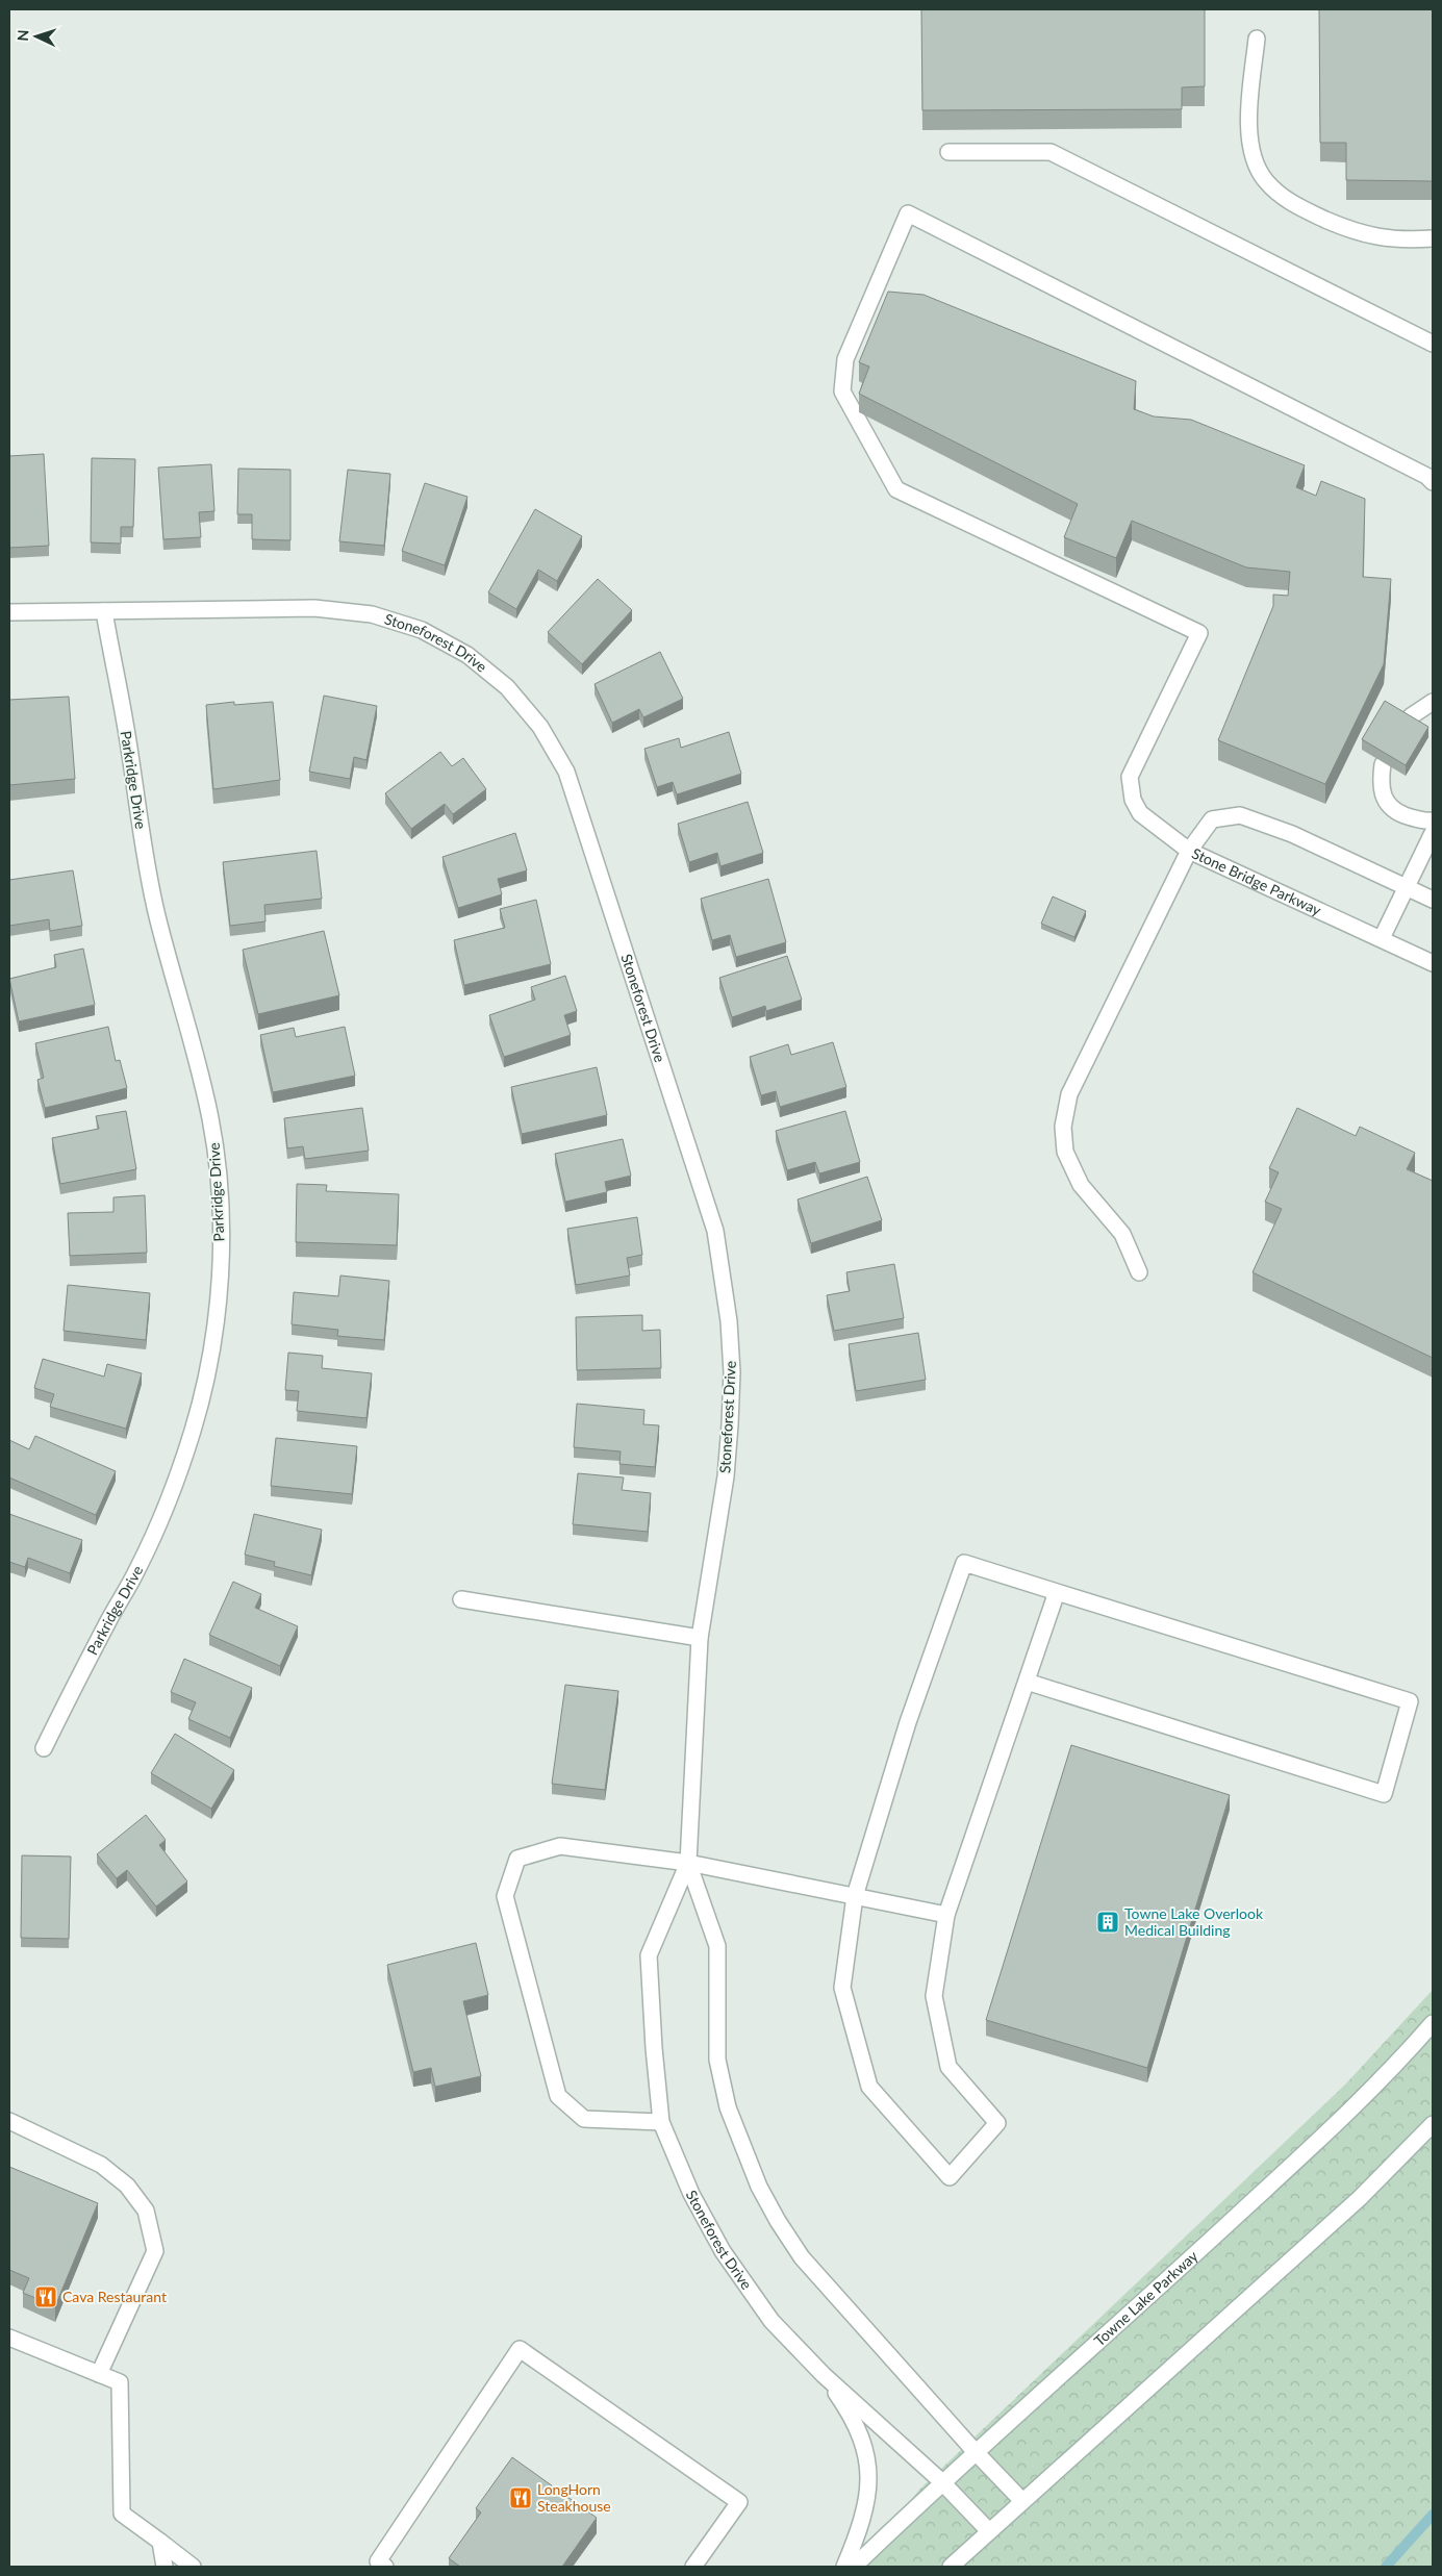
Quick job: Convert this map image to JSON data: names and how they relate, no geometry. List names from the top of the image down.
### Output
{
  "streets": {
    "street": [
      "Stoneforest Drive",
      "Parkridge Drive",
      "Stone Bridge Parkway",
      "Towne Lake Parkway"
    ]
  },
  "crossings": [
    ["Stoneforest Drive", "Parkridge Drive"],
    ["Stoneforest Drive", "Towne Lake Parkway"]
  ],
  "places": {
    "building": ["Towne Lake Overlook Medical Building"],
    "restaurant": ["Cava Restaurant", "LongHorn Steakhouse"]
  },
  "north": "left"
}
